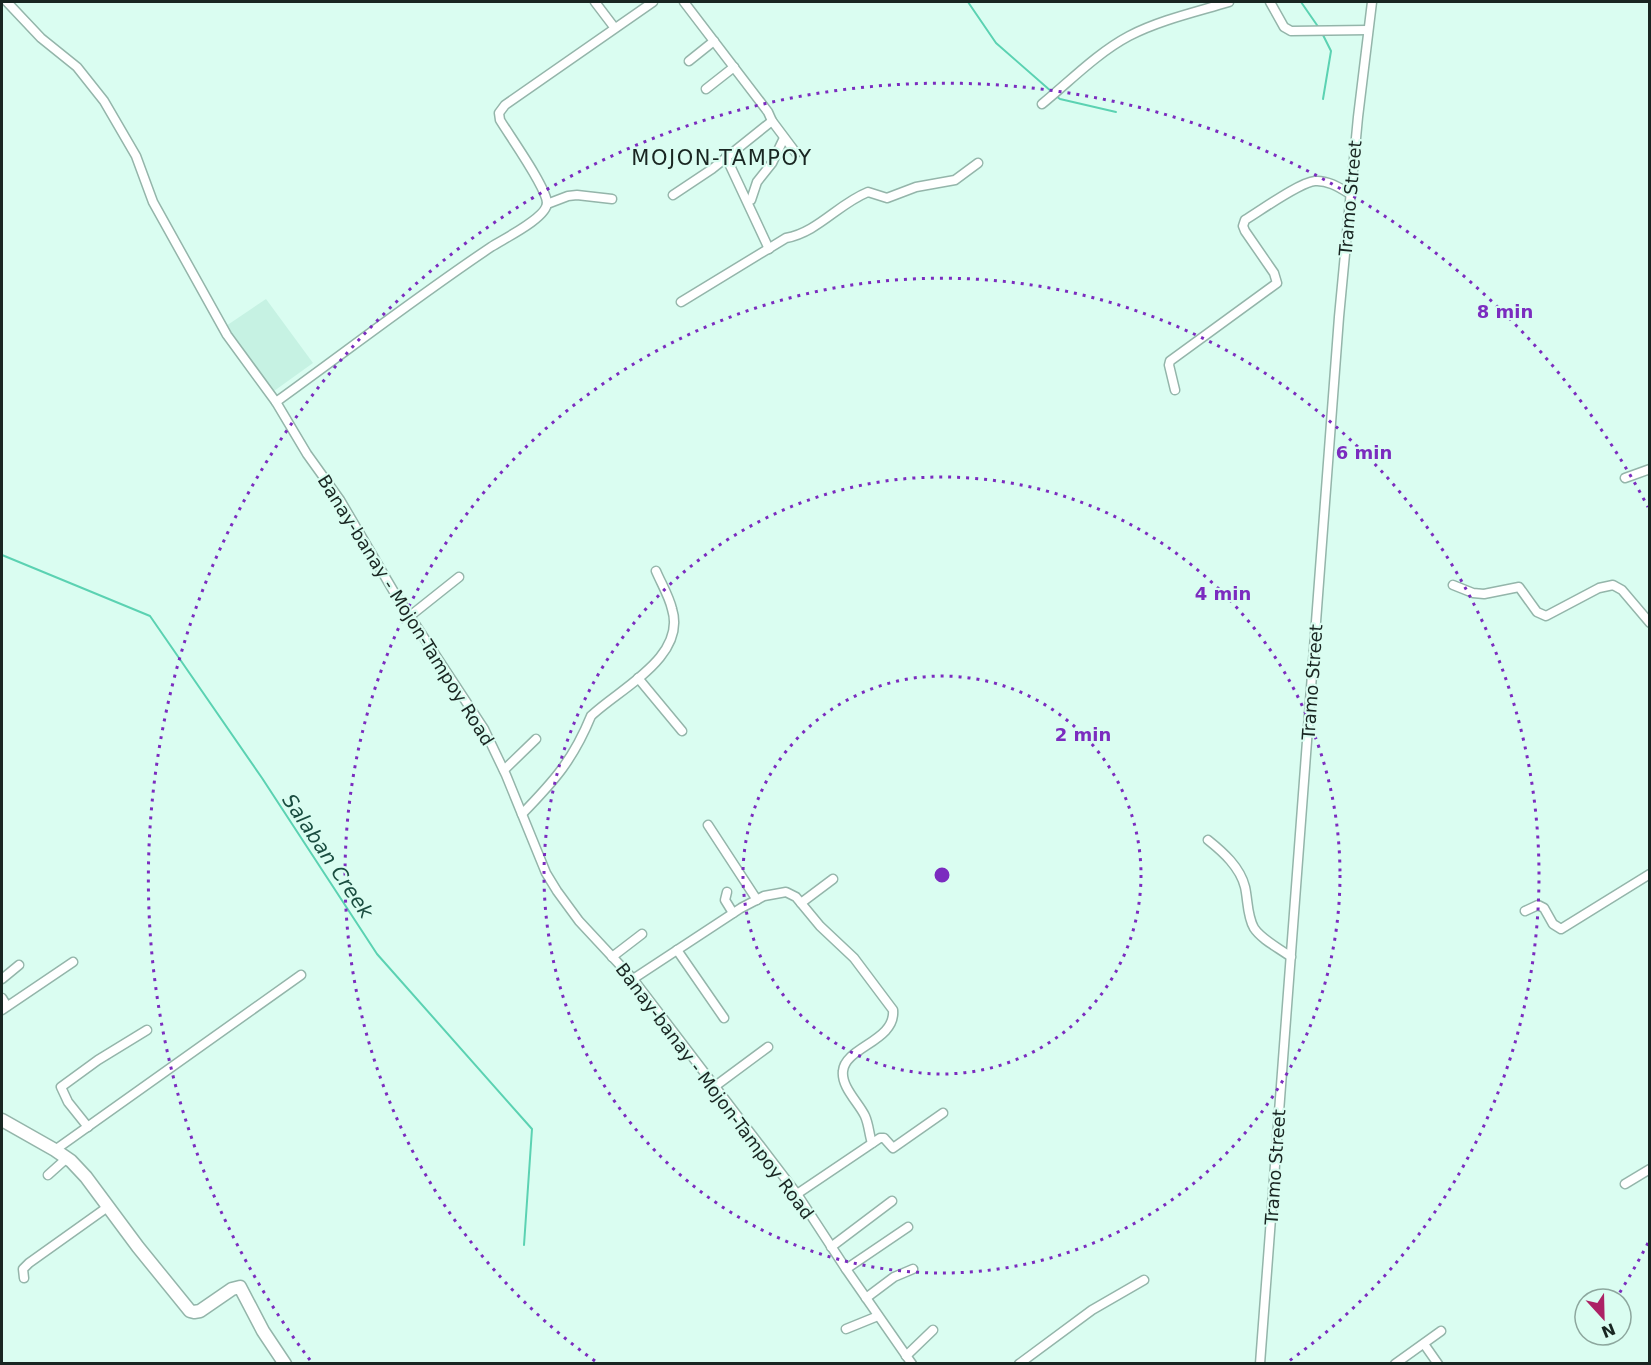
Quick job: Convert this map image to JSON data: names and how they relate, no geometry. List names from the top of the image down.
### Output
{
  "streets": {
    "street": ["Tramo Street", "Banay-banay - Mojon-Tampoy Road"]
  },
  "districts": ["MOJON-TAMPOY"],
  "water": ["Salaban Creek"],
  "north": "bottom",
  "rings": [
    "8 min",
    "6 min",
    "4 min",
    "2 min"
  ]
}
